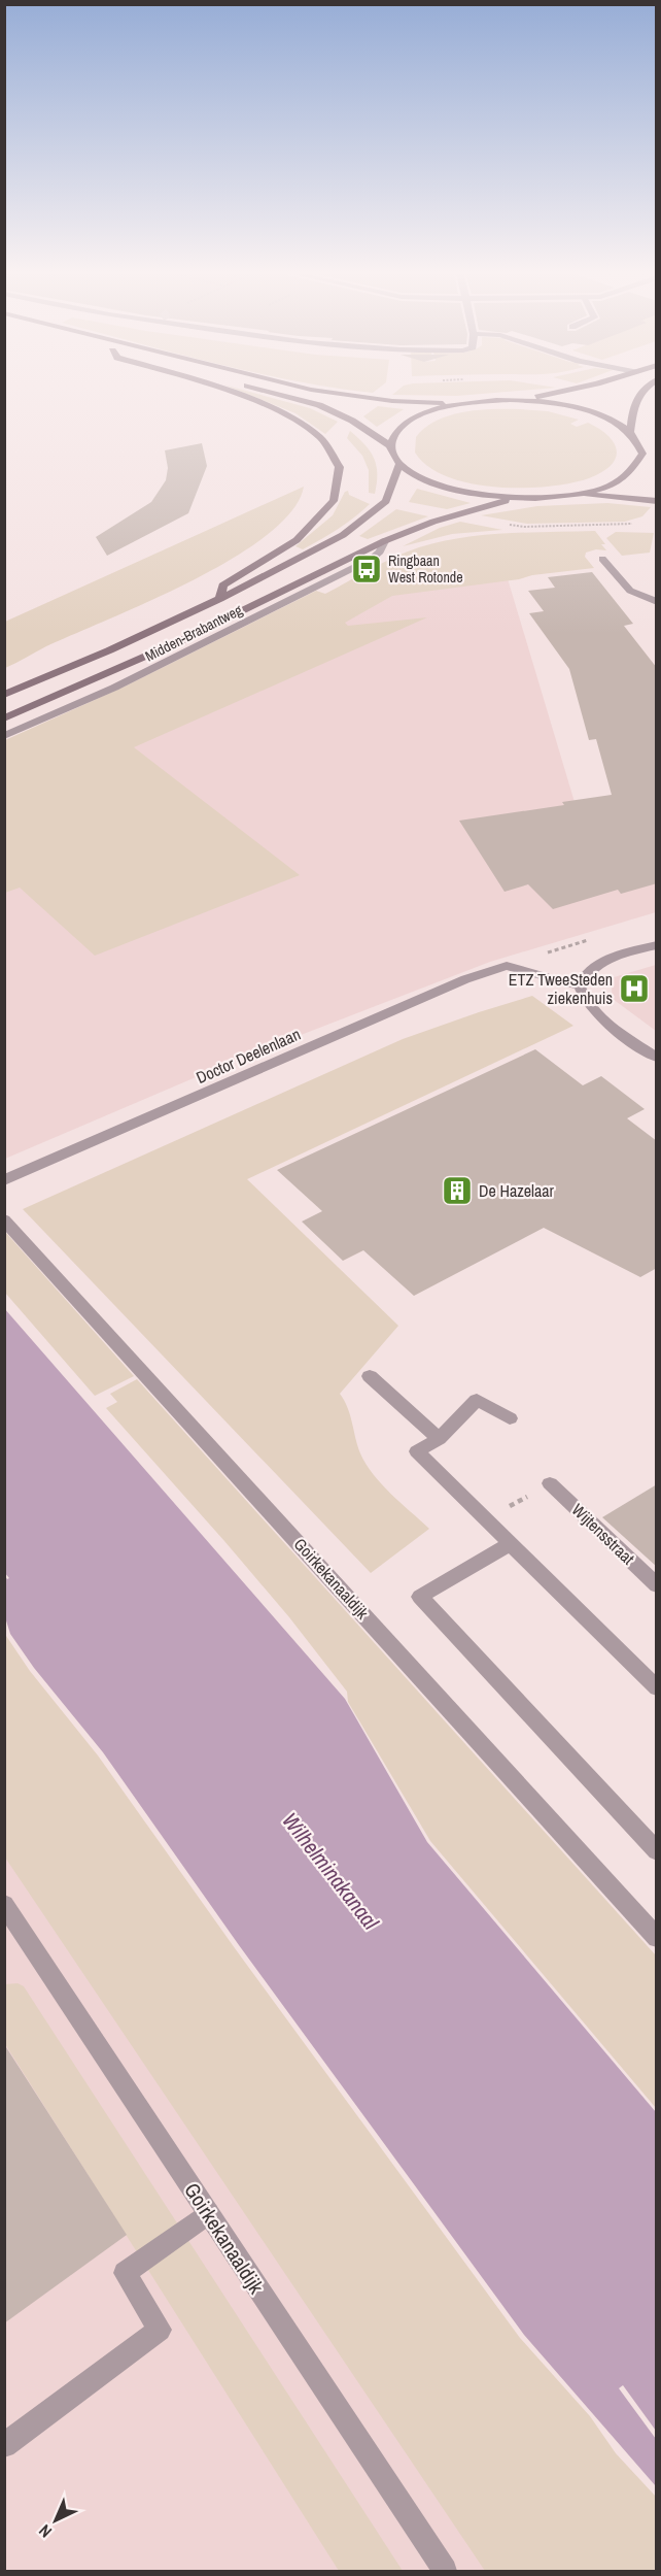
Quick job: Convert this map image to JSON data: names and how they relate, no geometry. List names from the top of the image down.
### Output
{
  "streets": {
    "main road": ["Midden-Brabantweg"],
    "street": ["Doctor Deelenlaan", "Wijtensstraat", "Goirkekanaaldijk"]
  },
  "water": ["Wilhelminakanaal"],
  "places": {
    "bus stop": ["Ringbaan West Rotonde"],
    "hospital": ["ETZ TweeSteden ziekenhuis"],
    "building": ["De Hazelaar"]
  },
  "north": "bottom left"
}
